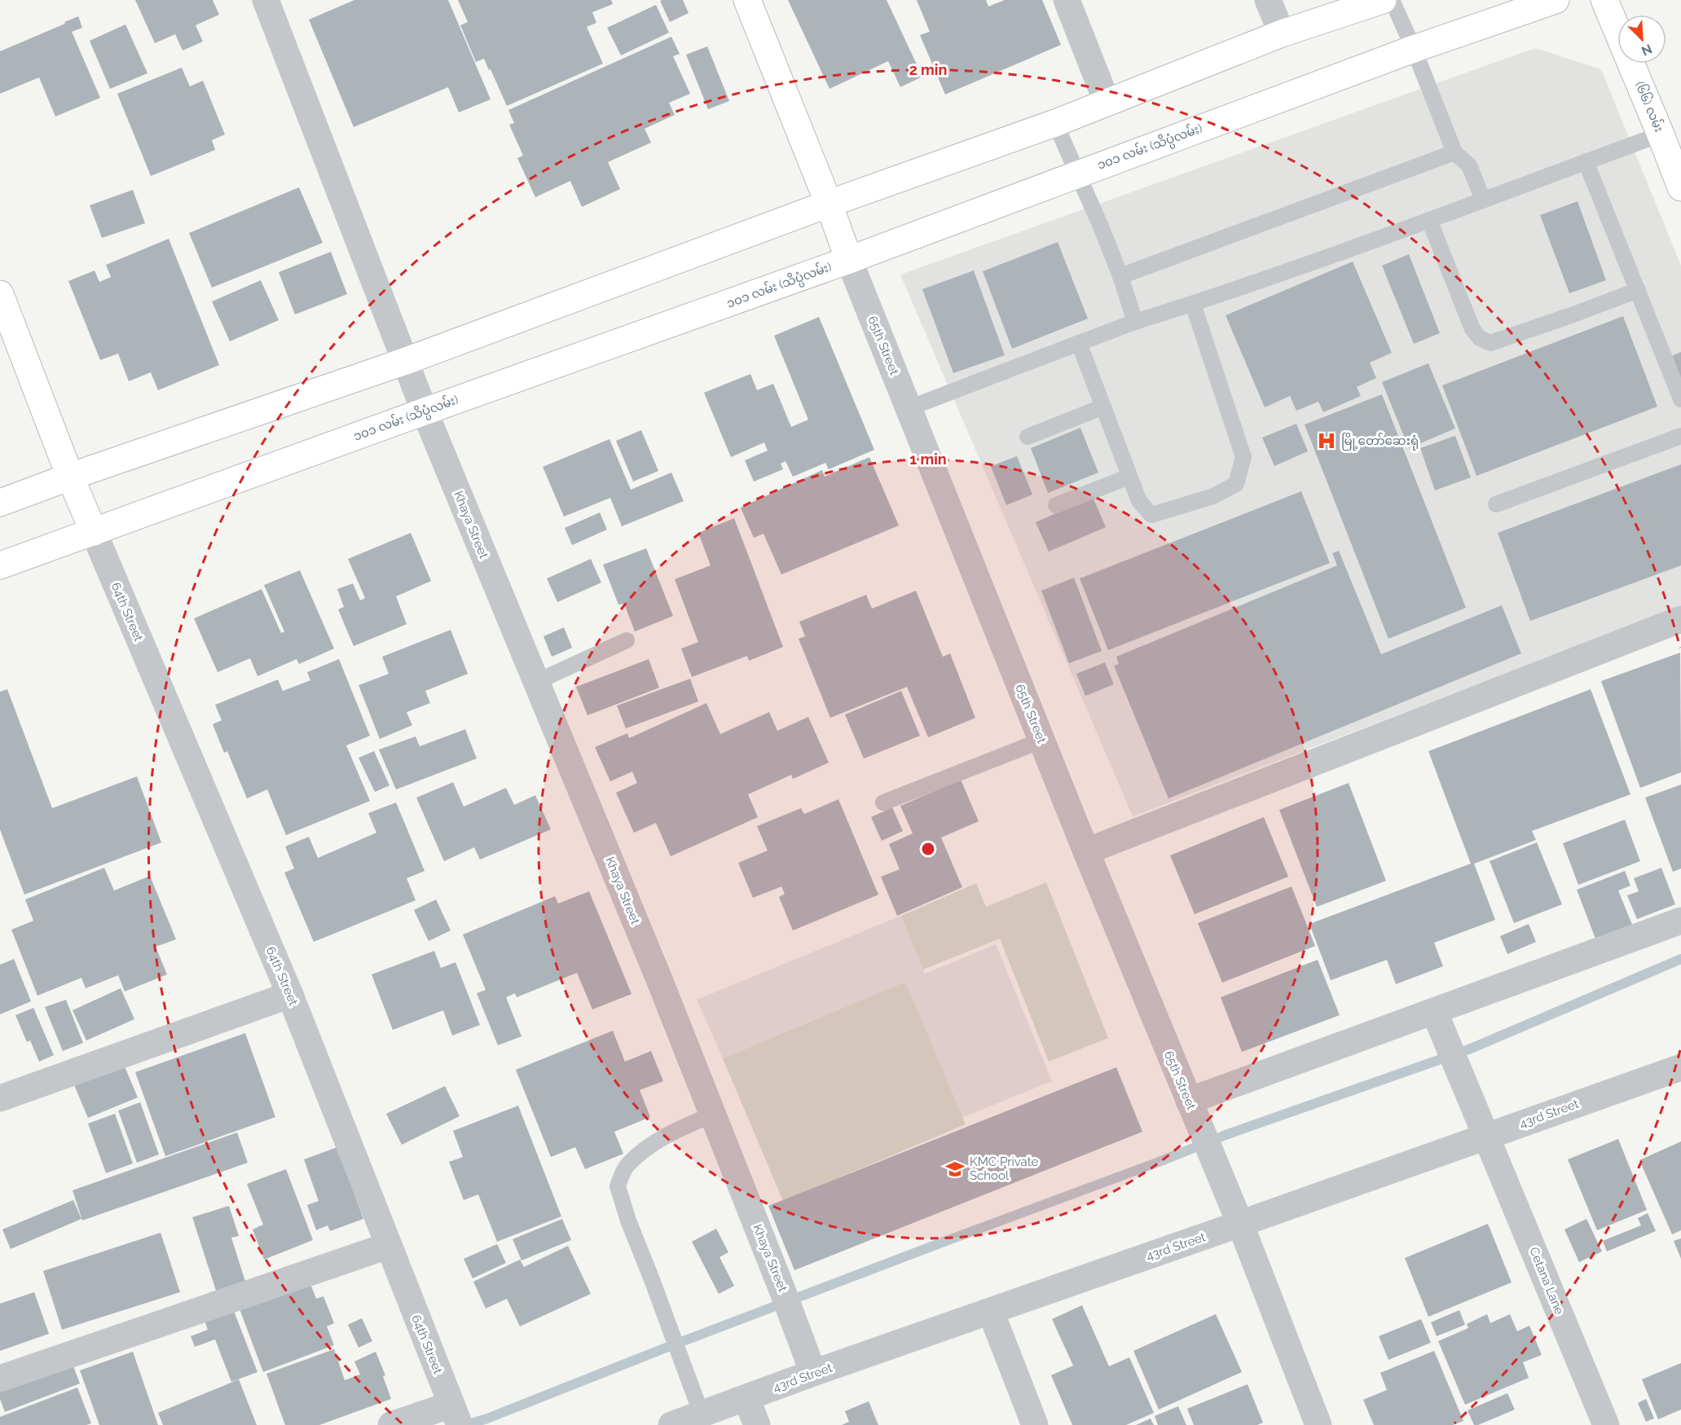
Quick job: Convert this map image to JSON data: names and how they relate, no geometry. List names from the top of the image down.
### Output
{
  "streets": {
    "main road": ["(၆၆) လမ်း", "၁၀၁ လမ်း (သိပ္ပံလမ်း)", "65th Street"],
    "street": [
      "Khaya Street",
      "64th Street",
      "43rd Street",
      "Cetana Lane"
    ]
  },
  "crossings": [
    ["၁၀၁ လမ်း (သိပ္ပံလမ်း)", "65th Street"],
    ["၁၀၁ လမ်း (သိပ္ပံလမ်း)", "Khaya Street"],
    ["၁၀၁ လမ်း (သိပ္ပံလမ်း)", "64th Street"],
    ["65th Street", "43rd Street"],
    ["Khaya Street", "43rd Street"],
    ["43rd Street", "Cetana Lane"]
  ],
  "places": {
    "hospital": ["မြို့တော်ဆေးရုံ"],
    "school or university": ["KMC Private School"]
  },
  "north": "bottom right",
  "rings": ["2 min", "1 min"]
}
